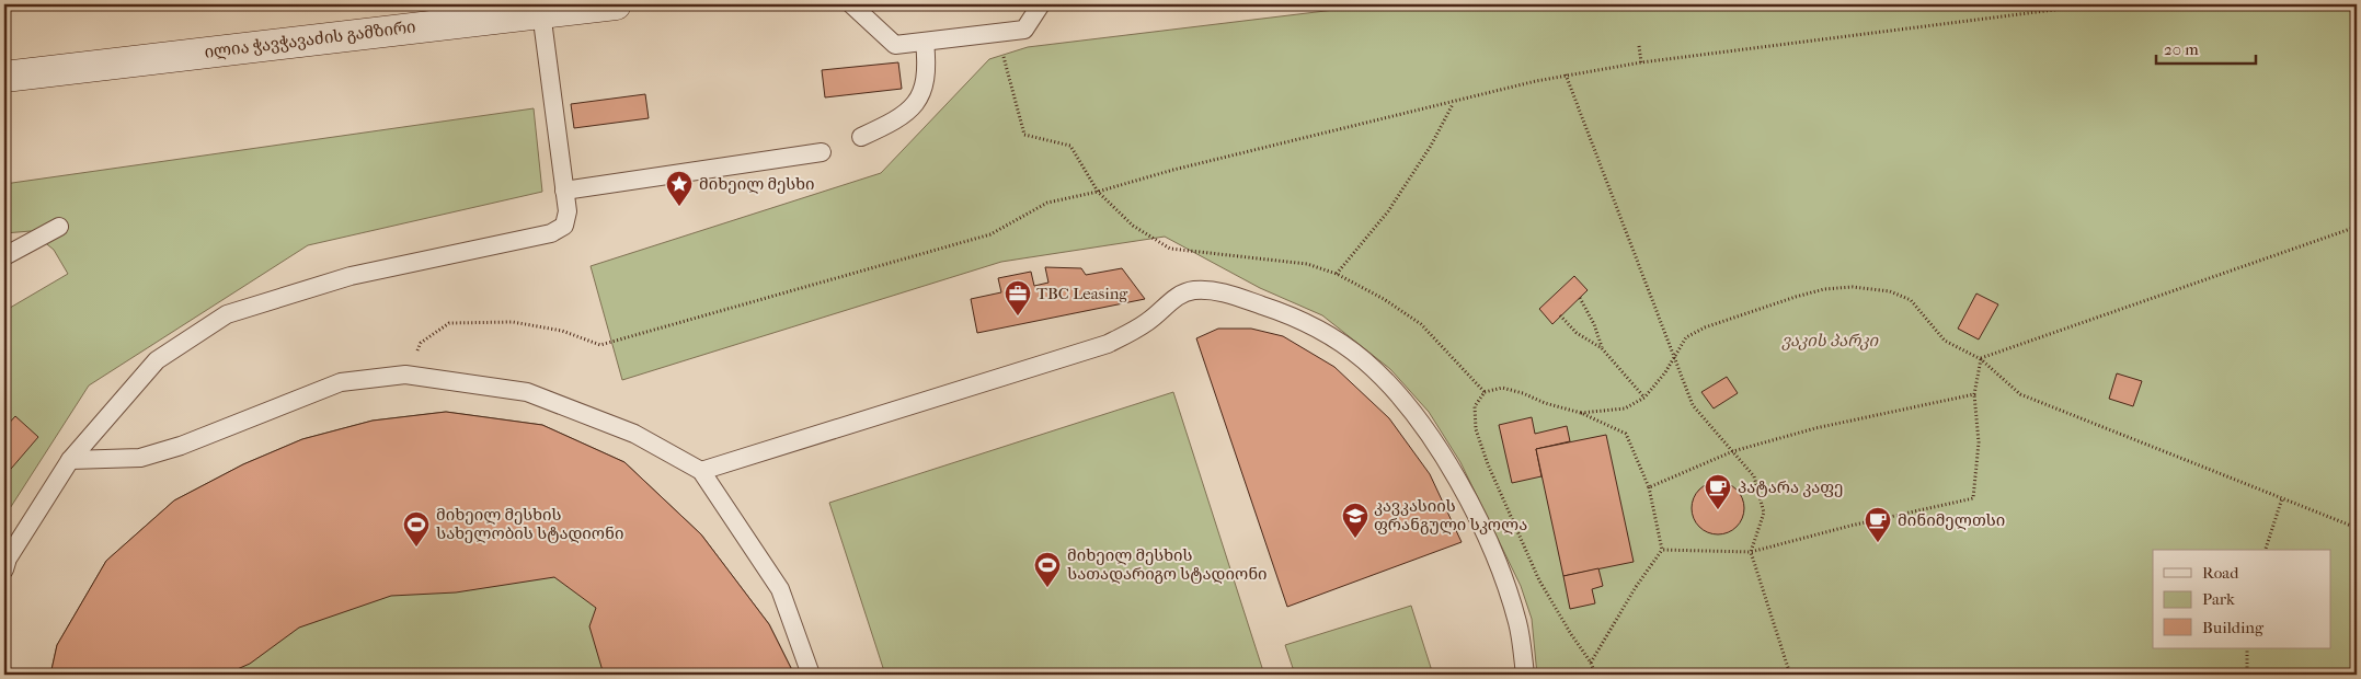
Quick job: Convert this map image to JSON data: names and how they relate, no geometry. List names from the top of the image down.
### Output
{
  "streets": {
    "main road": ["ილია ჭავჭავაძის გამზირი"]
  },
  "parks": ["ვაკის პარკი"],
  "places": {
    "place": ["მიხეილ მესხი"],
    "office": ["TBC Leasing"],
    "cafe": ["პატარა კაფე", "მინიმელთსი"],
    "school or university": ["კავკასიის ფრანგული სკოლა"],
    "sports": ["მიხეილ მესხის სახელობის სტადიონი", "მიხეილ მესხის სათადარიგო სტადიონი"]
  },
  "legend": ["Road", "Park", "Building"],
  "scale_bar": "20 m"
}
